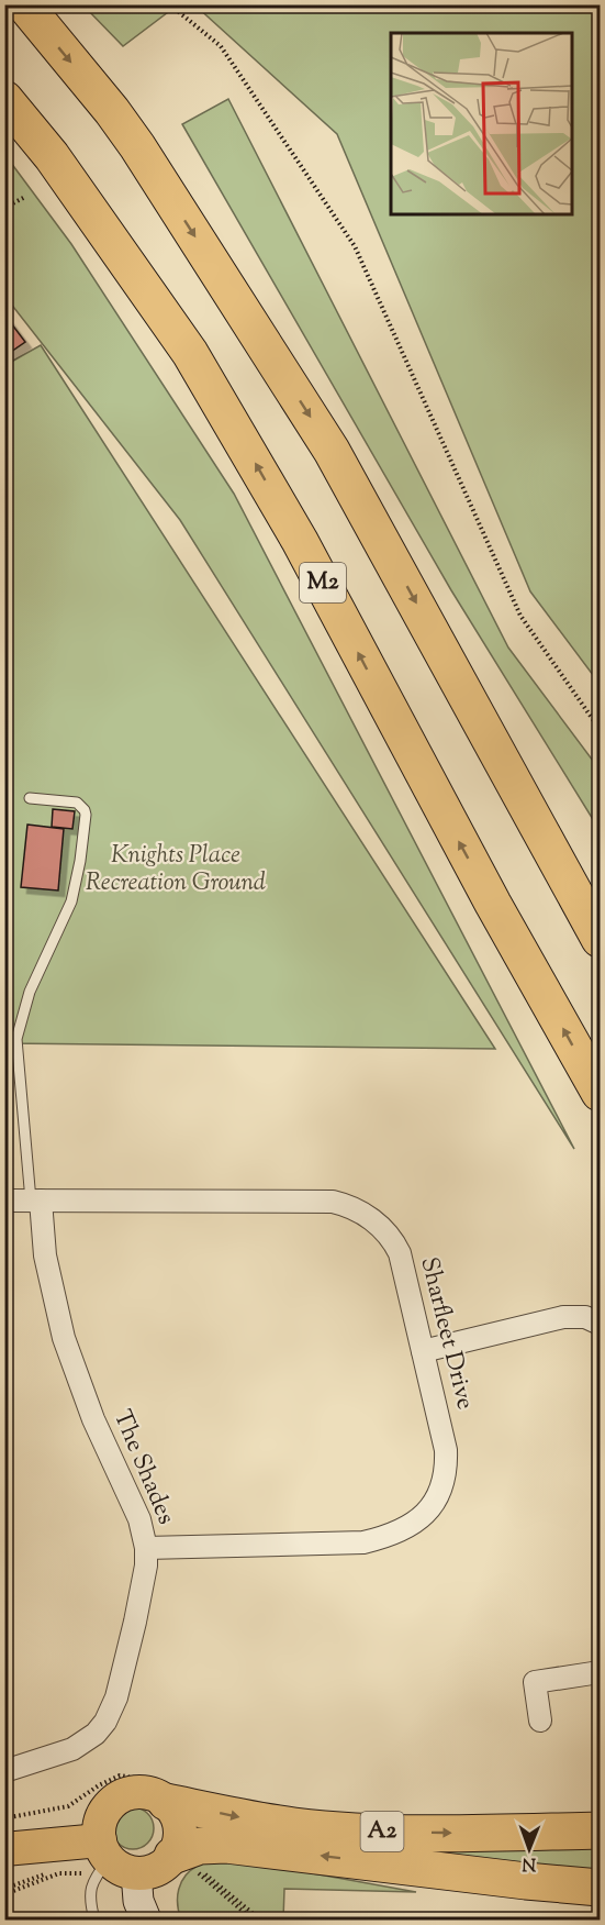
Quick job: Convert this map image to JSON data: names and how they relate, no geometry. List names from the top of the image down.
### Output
{
  "streets": {
    "highway": ["M2", "A2"],
    "street": ["Sharfleet Drive", "The Shades"]
  },
  "crossings": [
    ["Sharfleet Drive", "The Shades"]
  ],
  "parks": ["Knights Place Recreation Ground"],
  "north": "bottom"
}
